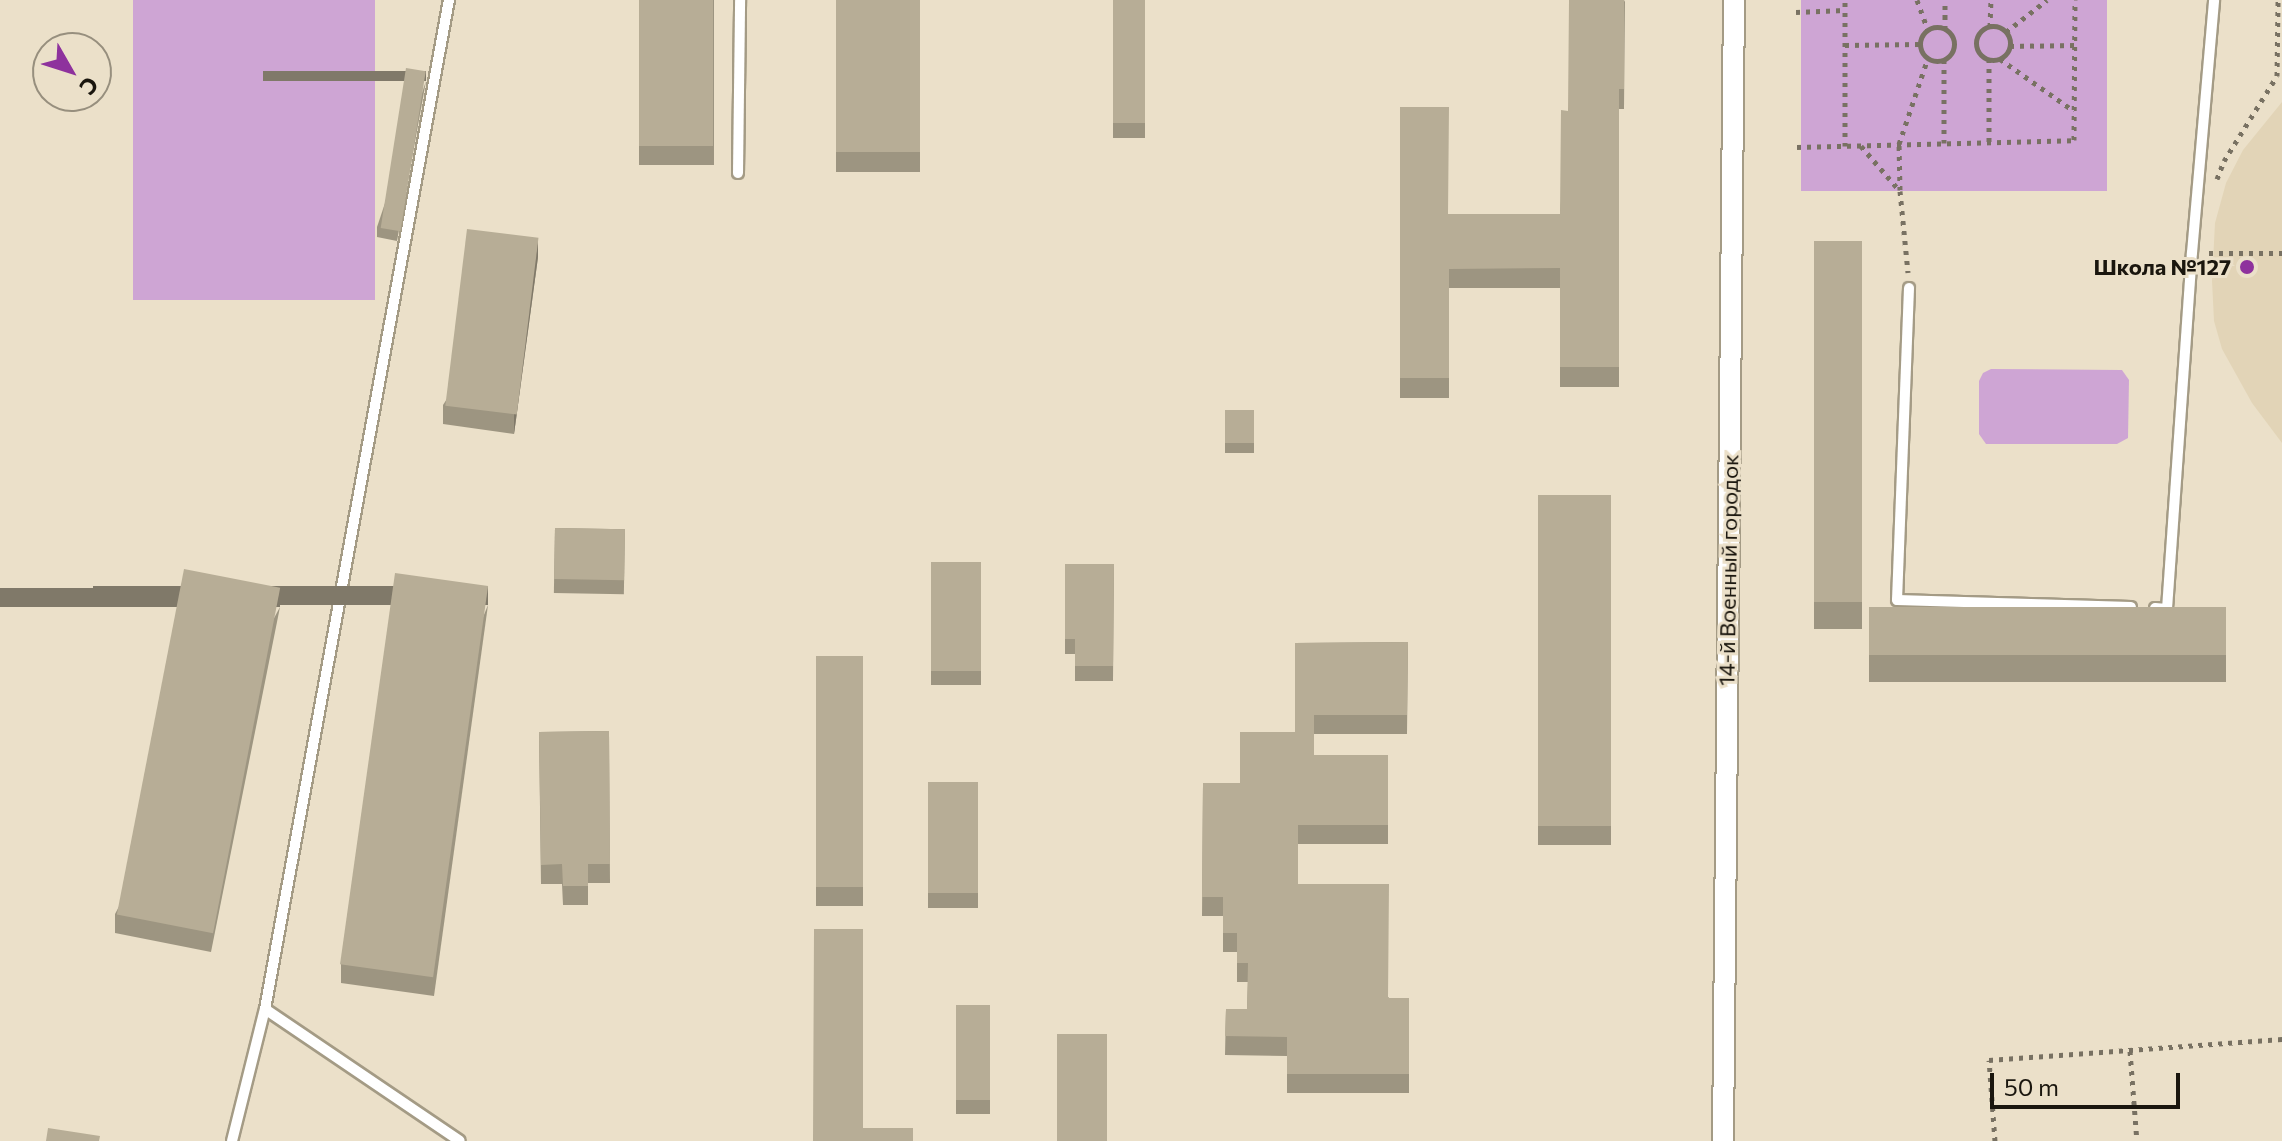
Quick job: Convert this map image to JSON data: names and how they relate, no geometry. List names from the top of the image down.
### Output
{
  "streets": {
    "street": ["14-й Военный городок"]
  },
  "places": ["Школа №127"],
  "scale_bar": "50 m",
  "north": "bottom right"
}
